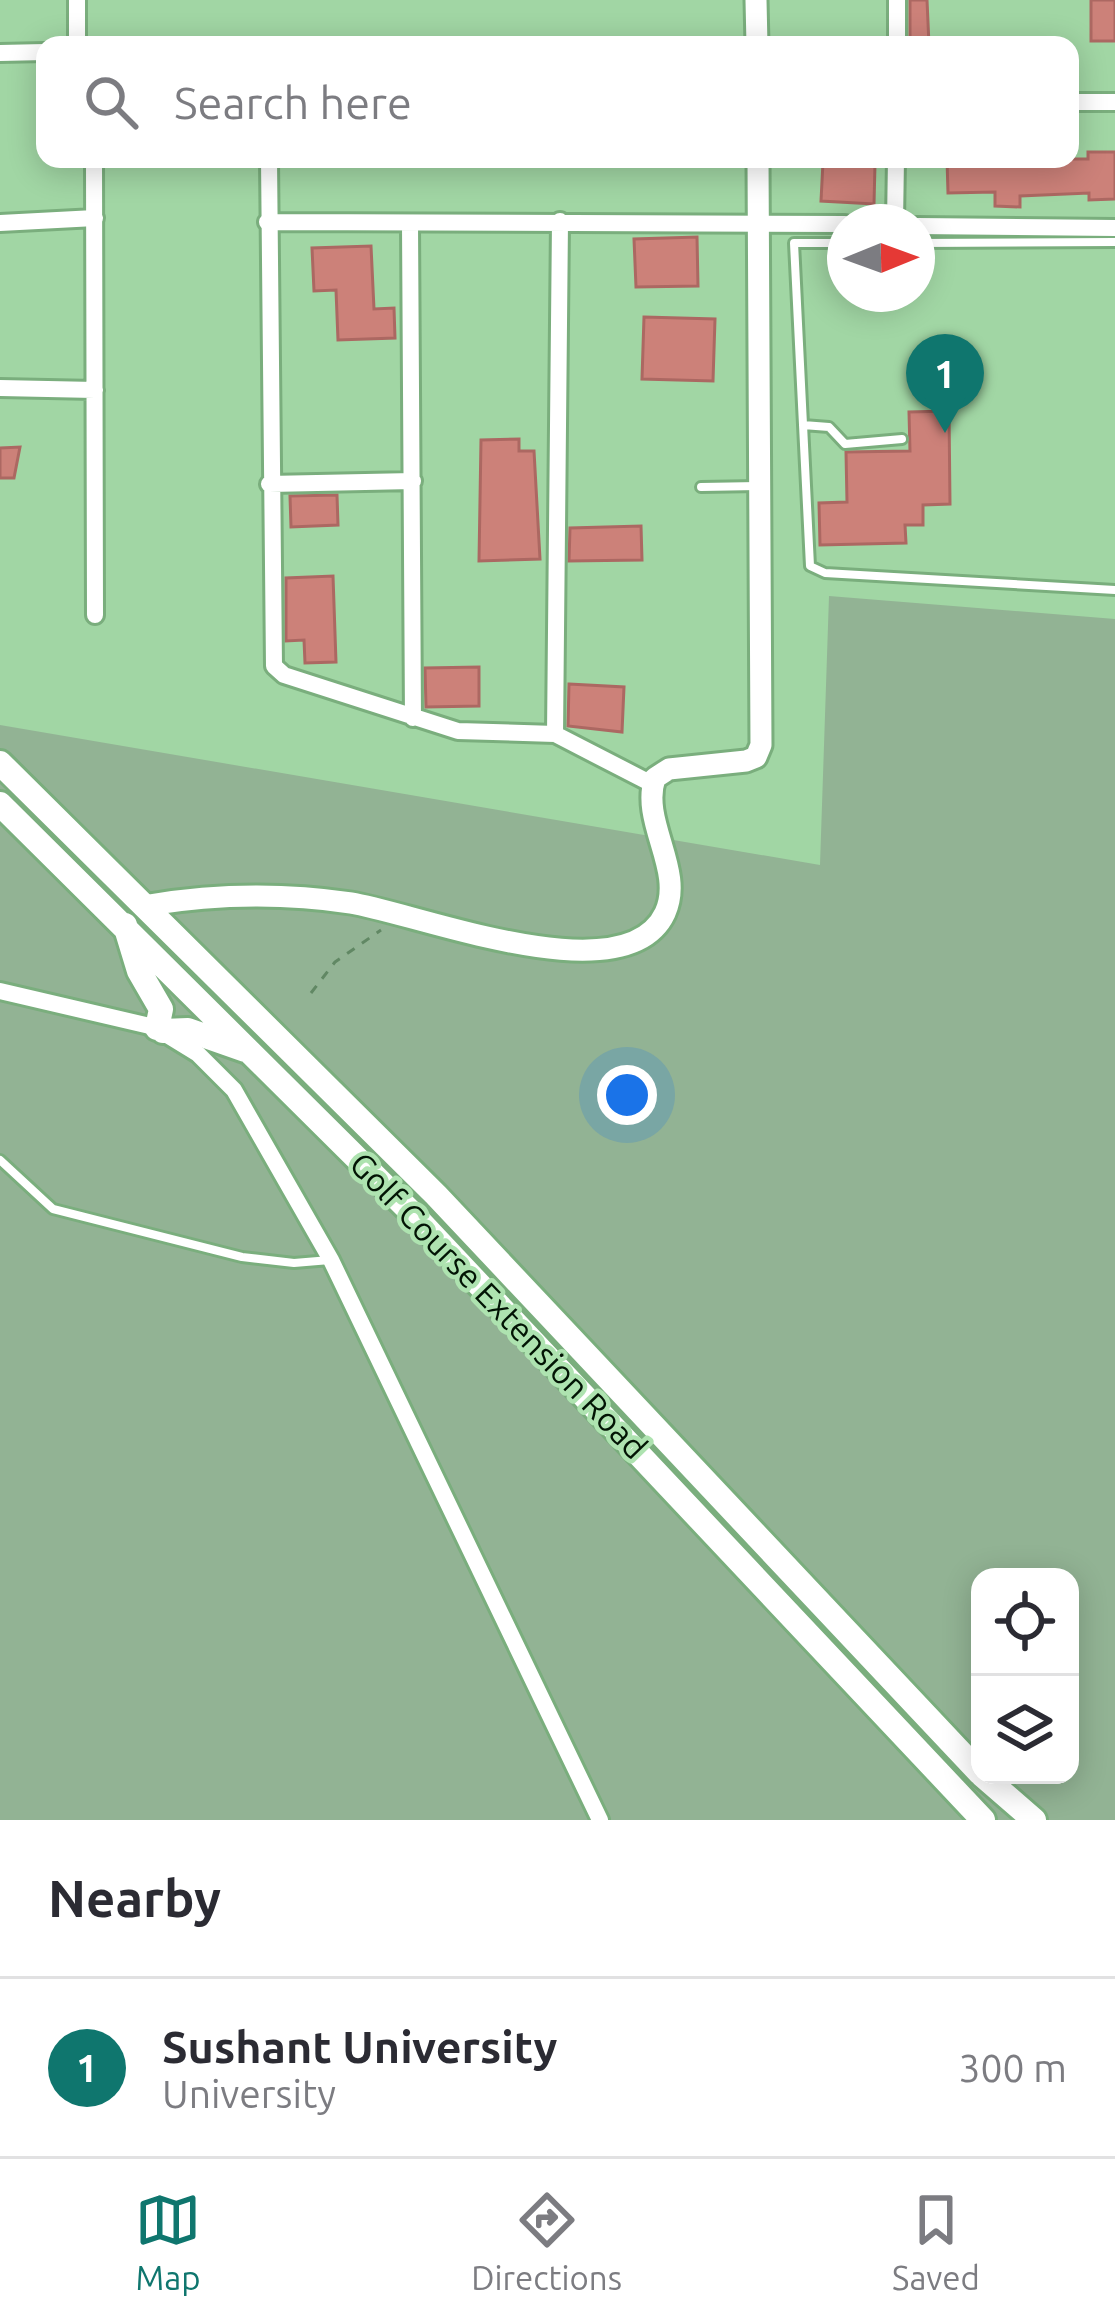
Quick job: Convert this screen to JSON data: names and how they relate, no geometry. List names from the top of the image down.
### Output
{
  "streets": {
    "main road": ["Golf Course Extension Road"]
  },
  "north": "right",
  "page": {
    "search": "Search here",
    "pins": "1",
    "heading": "Nearby",
    "list": [
      {
        "mark": "1",
        "name": "Sushant University",
        "note": "University",
        "value": "300 m"
      }
    ],
    "nav": ["Map", "Directions", "Saved"]
  }
}
